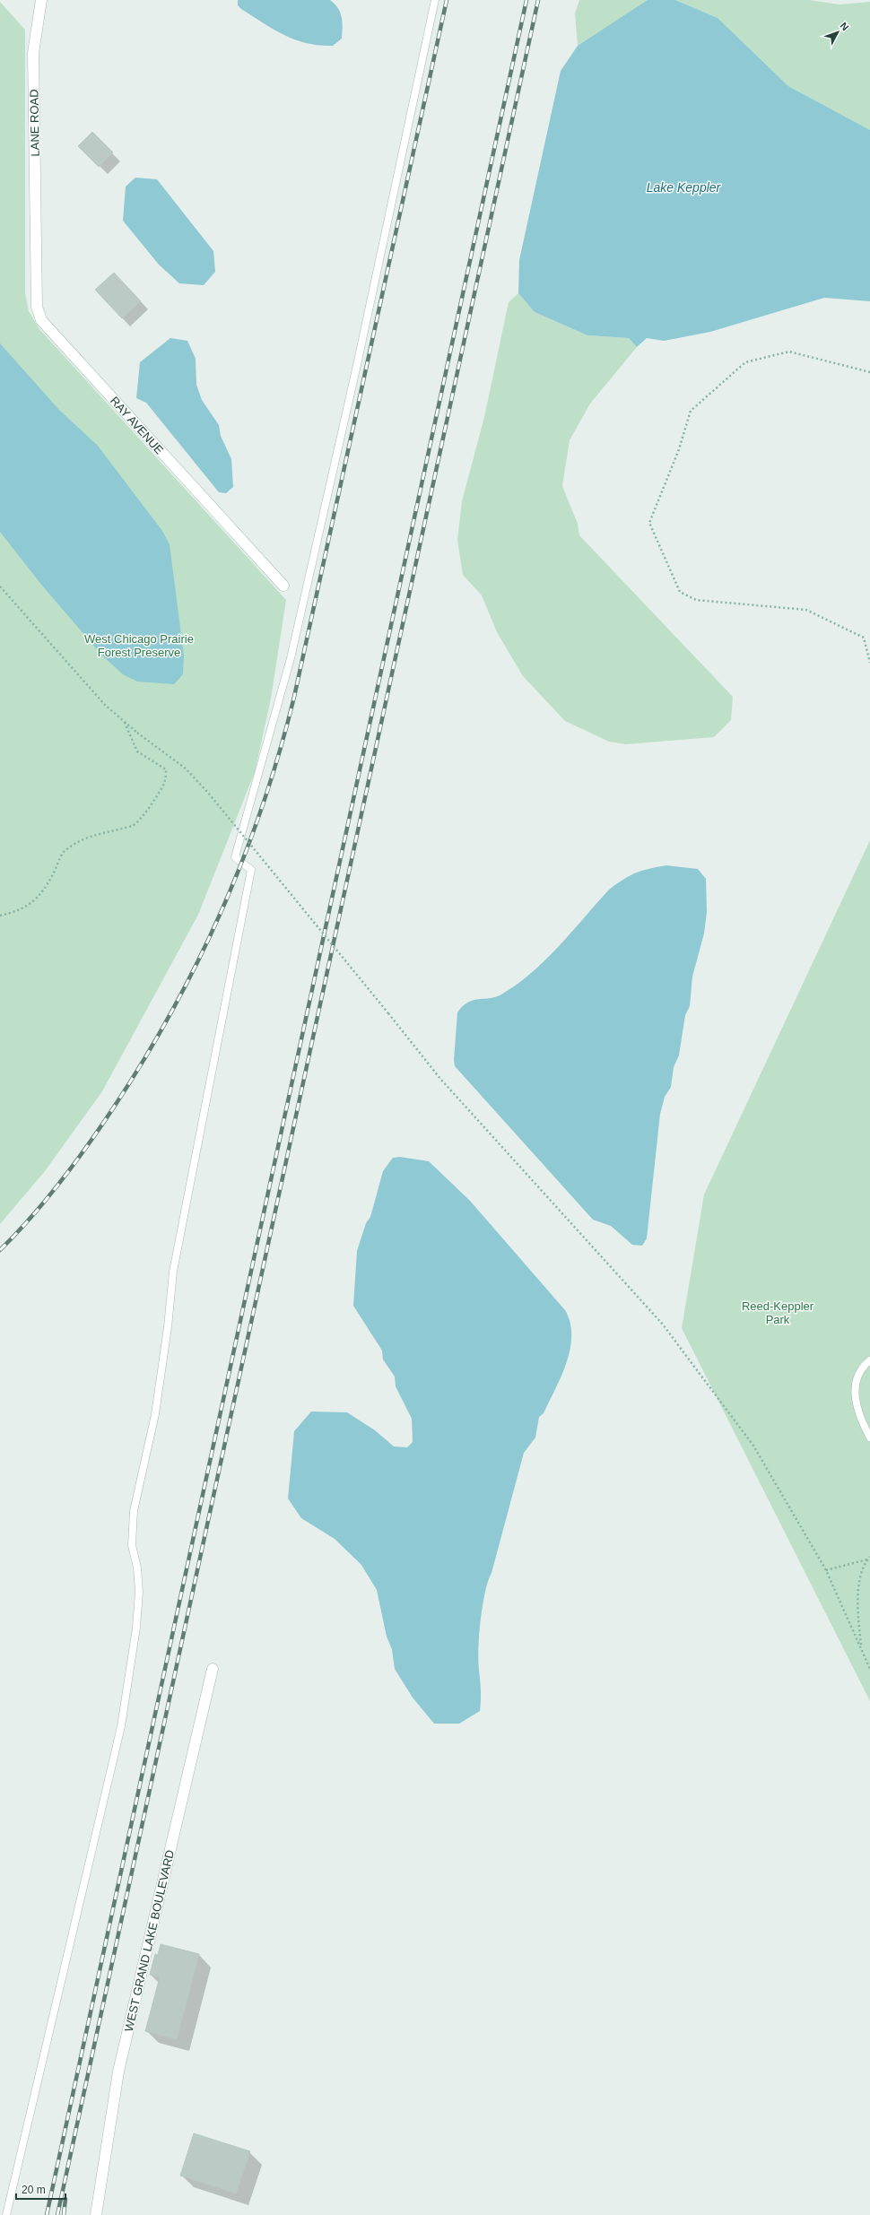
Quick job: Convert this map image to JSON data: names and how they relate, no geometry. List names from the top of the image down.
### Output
{
  "streets": {
    "street": ["LANE ROAD", "RAY AVENUE", "WEST GRAND LAKE BOULEVARD"]
  },
  "crossings": [
    ["LANE ROAD", "RAY AVENUE"]
  ],
  "water": ["Lake Keppler"],
  "parks": ["West Chicago Prairie Forest Preserve", "Reed-Keppler Park"],
  "scale_bar": "20 m",
  "north": "top right"
}
